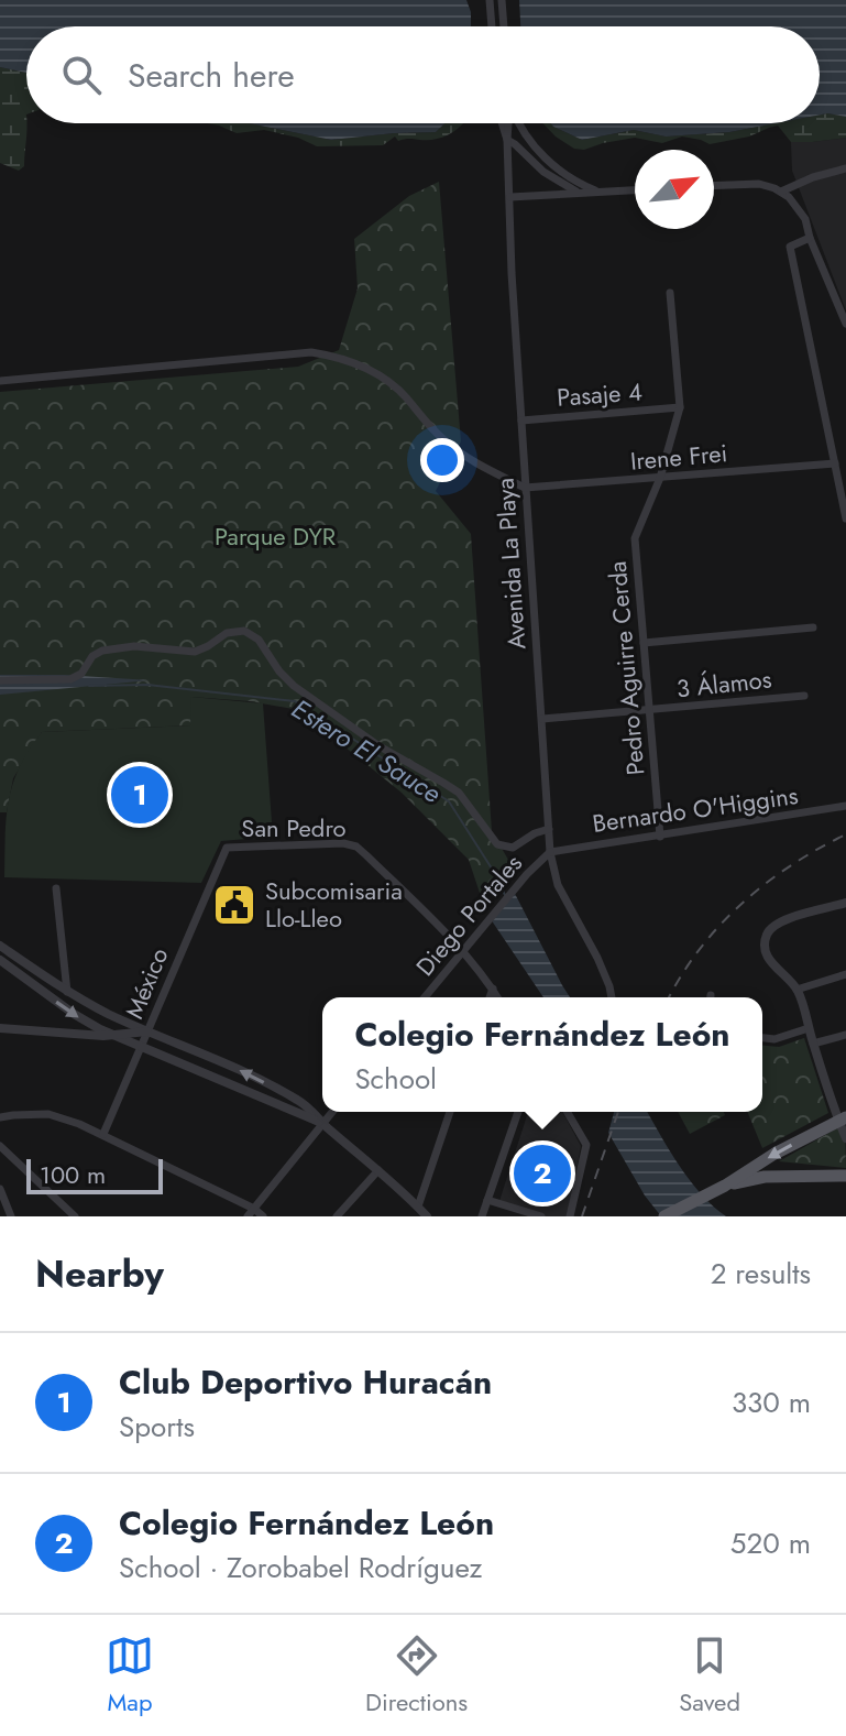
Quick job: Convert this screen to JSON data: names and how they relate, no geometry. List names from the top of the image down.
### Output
{
  "streets": {
    "street": [
      "Pasaje 4",
      "Irene Frei",
      "Avenida La Playa",
      "Pedro Aguirre Cerda",
      "3 Álamos",
      "Bernardo O'Higgins",
      "San Pedro",
      "Diego Portales",
      "México"
    ]
  },
  "crossings": [
    ["Pasaje 4", "Avenida La Playa"],
    ["Pasaje 4", "Pedro Aguirre Cerda"],
    ["Irene Frei", "Avenida La Playa"],
    ["Irene Frei", "Pedro Aguirre Cerda"],
    ["Avenida La Playa", "3 Álamos"],
    ["Avenida La Playa", "Bernardo O'Higgins"],
    ["Avenida La Playa", "Diego Portales"],
    ["Pedro Aguirre Cerda", "3 Álamos"],
    ["Pedro Aguirre Cerda", "Bernardo O'Higgins"],
    ["Bernardo O'Higgins", "Diego Portales"],
    ["San Pedro", "Diego Portales"],
    ["San Pedro", "México"]
  ],
  "water": ["Estero El Sauce"],
  "parks": ["Parque DYR"],
  "places": {
    "public building": ["Subcomisaria Llo-Lleo"]
  },
  "scale_bar": "100 m",
  "north": "top right",
  "page": {
    "search": "Search here",
    "pins": ["1", "2"],
    "popup": ["Colegio Fernández León", "School"],
    "scale": "100 m",
    "heading": ["Nearby", "2 results"],
    "list": [
      {
        "mark": "1",
        "name": "Club Deportivo Huracán",
        "note": "Sports",
        "value": "330 m"
      },
      {
        "mark": "2",
        "name": "Colegio Fernández León",
        "note": "School · Zorobabel Rodríguez",
        "value": "520 m"
      }
    ],
    "nav": ["Map", "Directions", "Saved"]
  }
}
